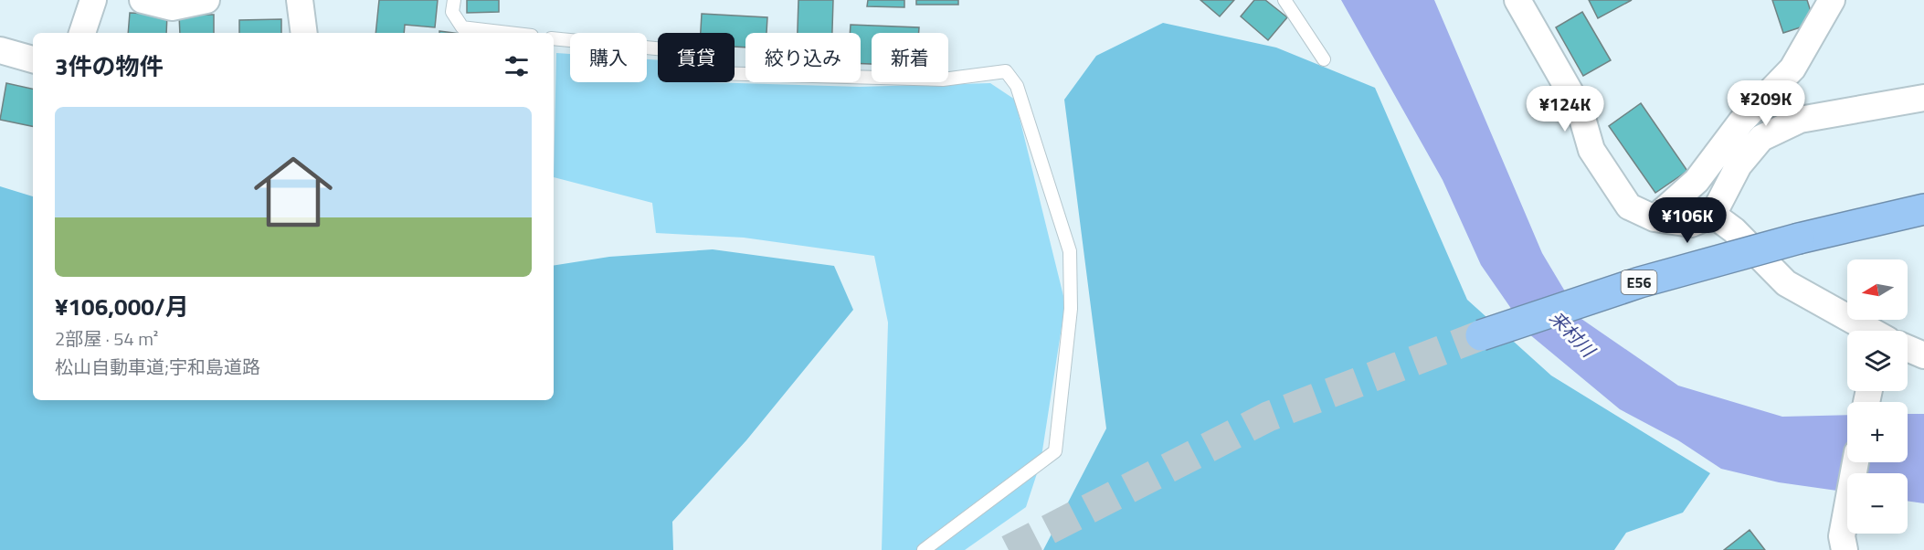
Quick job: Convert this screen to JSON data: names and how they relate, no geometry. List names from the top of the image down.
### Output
{
  "streets": {
    "highway": ["E56"]
  },
  "water": ["来村川"],
  "north": "left",
  "page": {
    "chip": [
      "購入",
      "賃貸",
      "絞り込み",
      "新着"
    ],
    "heading": "3件の物件",
    "price": ["¥209K", "¥124K", "¥106K"],
    "list": [
      {
        "name": "¥106,000/月",
        "note": "2部屋 · 54 m² · 松山自動車道;宇和島道路"
      }
    ],
    "map_buttons": ["+", "−"]
  }
}
